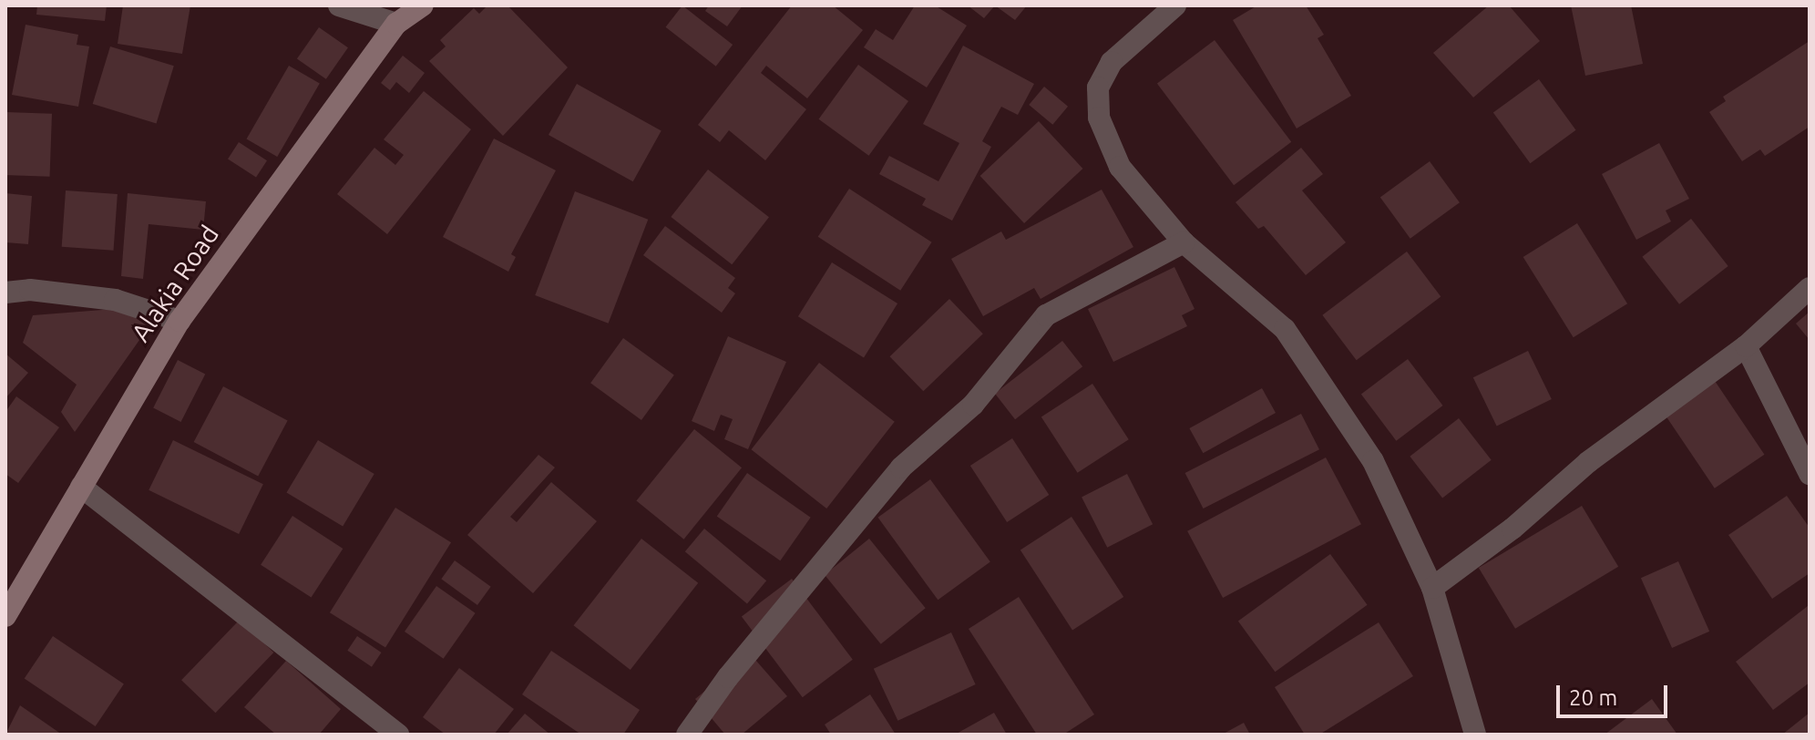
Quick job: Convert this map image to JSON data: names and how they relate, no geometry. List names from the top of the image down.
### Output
{
  "streets": {
    "street": ["Alakia Road"]
  },
  "scale_bar": "20 m"
}
